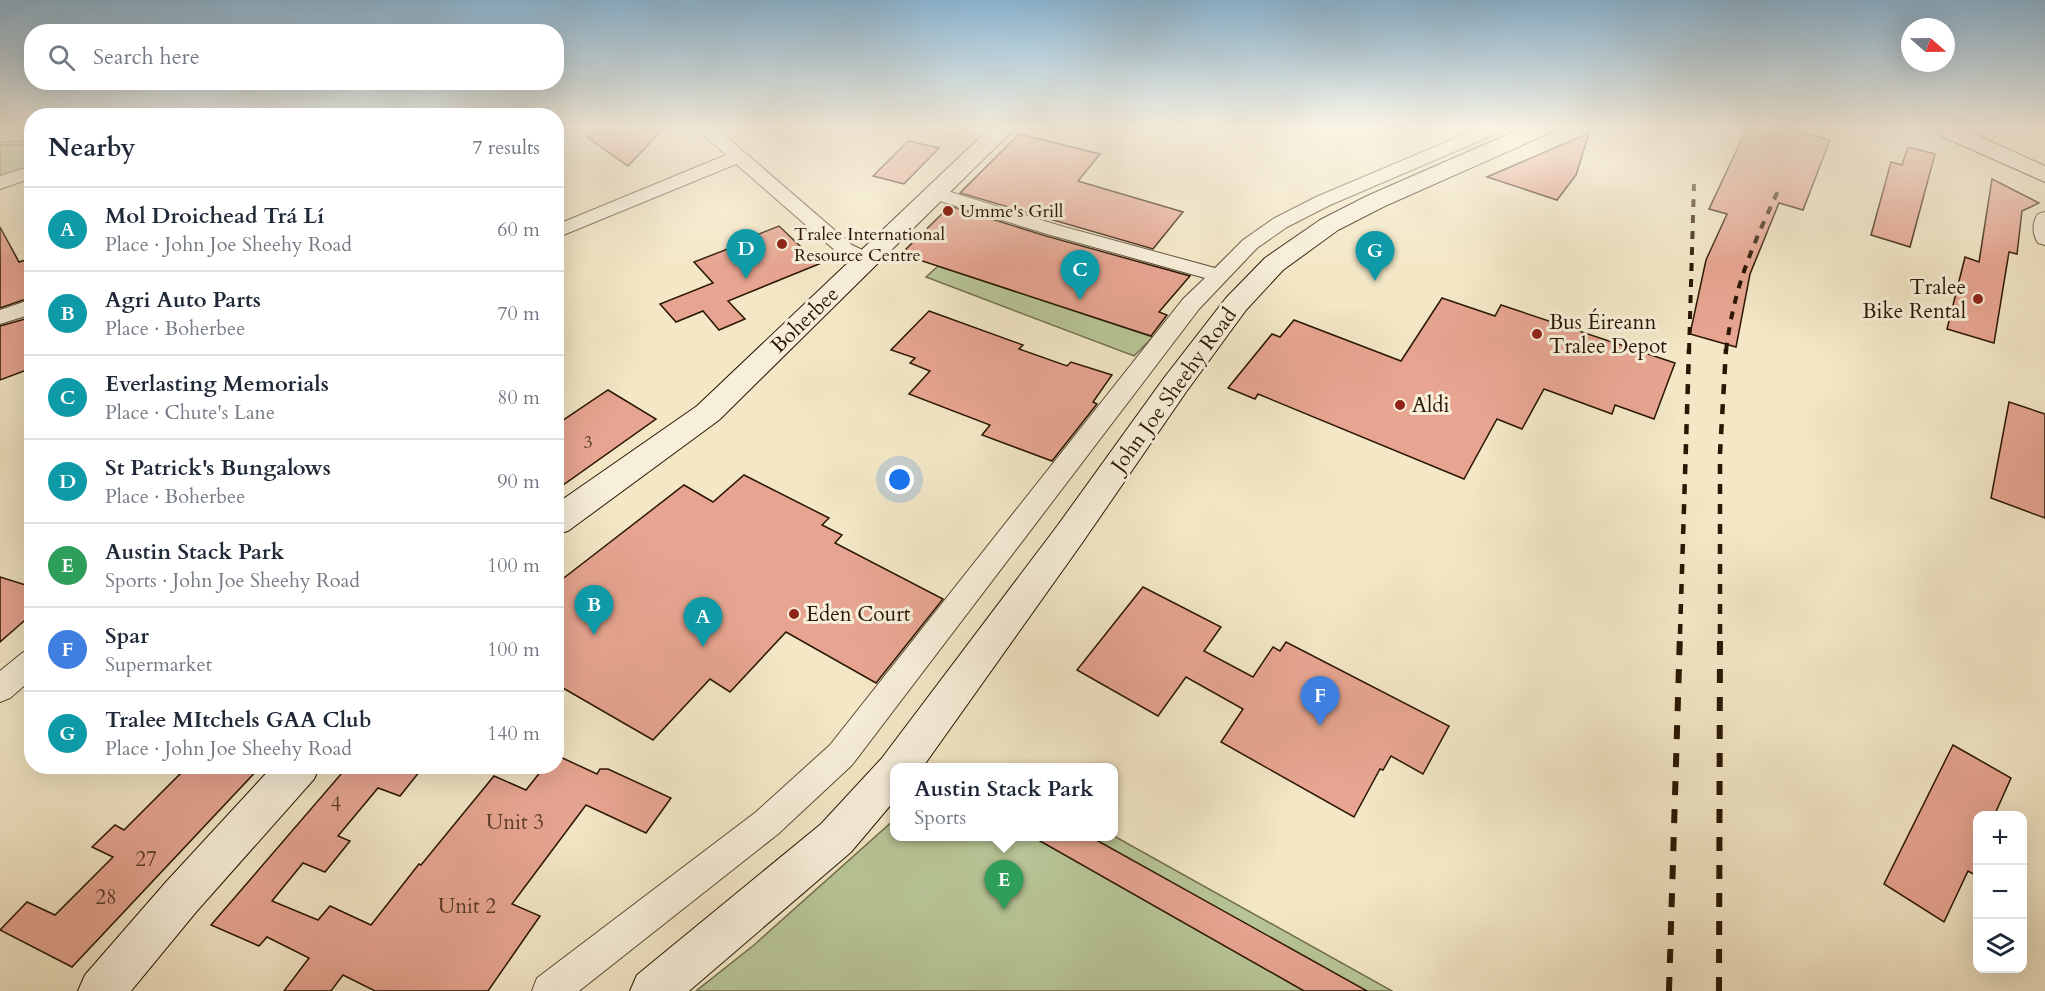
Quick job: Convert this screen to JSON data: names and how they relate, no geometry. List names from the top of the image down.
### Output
{
  "streets": {
    "main road": ["Boherbee", "John Joe Sheehy Road"]
  },
  "places": [
    "Umme's Grill",
    "Tralee International Resource Centre",
    "Tralee Bike Rental",
    "Bus Éireann Tralee Depot",
    "Aldi",
    "Eden Court"
  ],
  "house_numbers": [
    "3",
    "4",
    "Unit 3",
    "27",
    "28",
    "Unit 2"
  ],
  "north": "right",
  "page": {
    "search": "Search here",
    "heading": ["Nearby", "7 results"],
    "list": [
      {
        "mark": "A",
        "name": "Mol Droichead Trá Lí",
        "note": "Place · John Joe Sheehy Road",
        "value": "60 m"
      },
      {
        "mark": "B",
        "name": "Agri Auto Parts",
        "note": "Place · Boherbee",
        "value": "70 m"
      },
      {
        "mark": "C",
        "name": "Everlasting Memorials",
        "note": "Place · Chute's Lane",
        "value": "80 m"
      },
      {
        "mark": "D",
        "name": "St Patrick's Bungalows",
        "note": "Place · Boherbee",
        "value": "90 m"
      },
      {
        "mark": "E",
        "name": "Austin Stack Park",
        "note": "Sports · John Joe Sheehy Road",
        "value": "100 m"
      },
      {
        "mark": "F",
        "name": "Spar",
        "note": "Supermarket",
        "value": "100 m"
      },
      {
        "mark": "G",
        "name": "Tralee MItchels GAA Club",
        "note": "Place · John Joe Sheehy Road",
        "value": "140 m"
      }
    ],
    "pins": [
      "D",
      "G",
      "C",
      "B",
      "A",
      "F",
      "E"
    ],
    "popup": ["Austin Stack Park", "Sports"],
    "map_buttons": ["+", "−"]
  }
}
